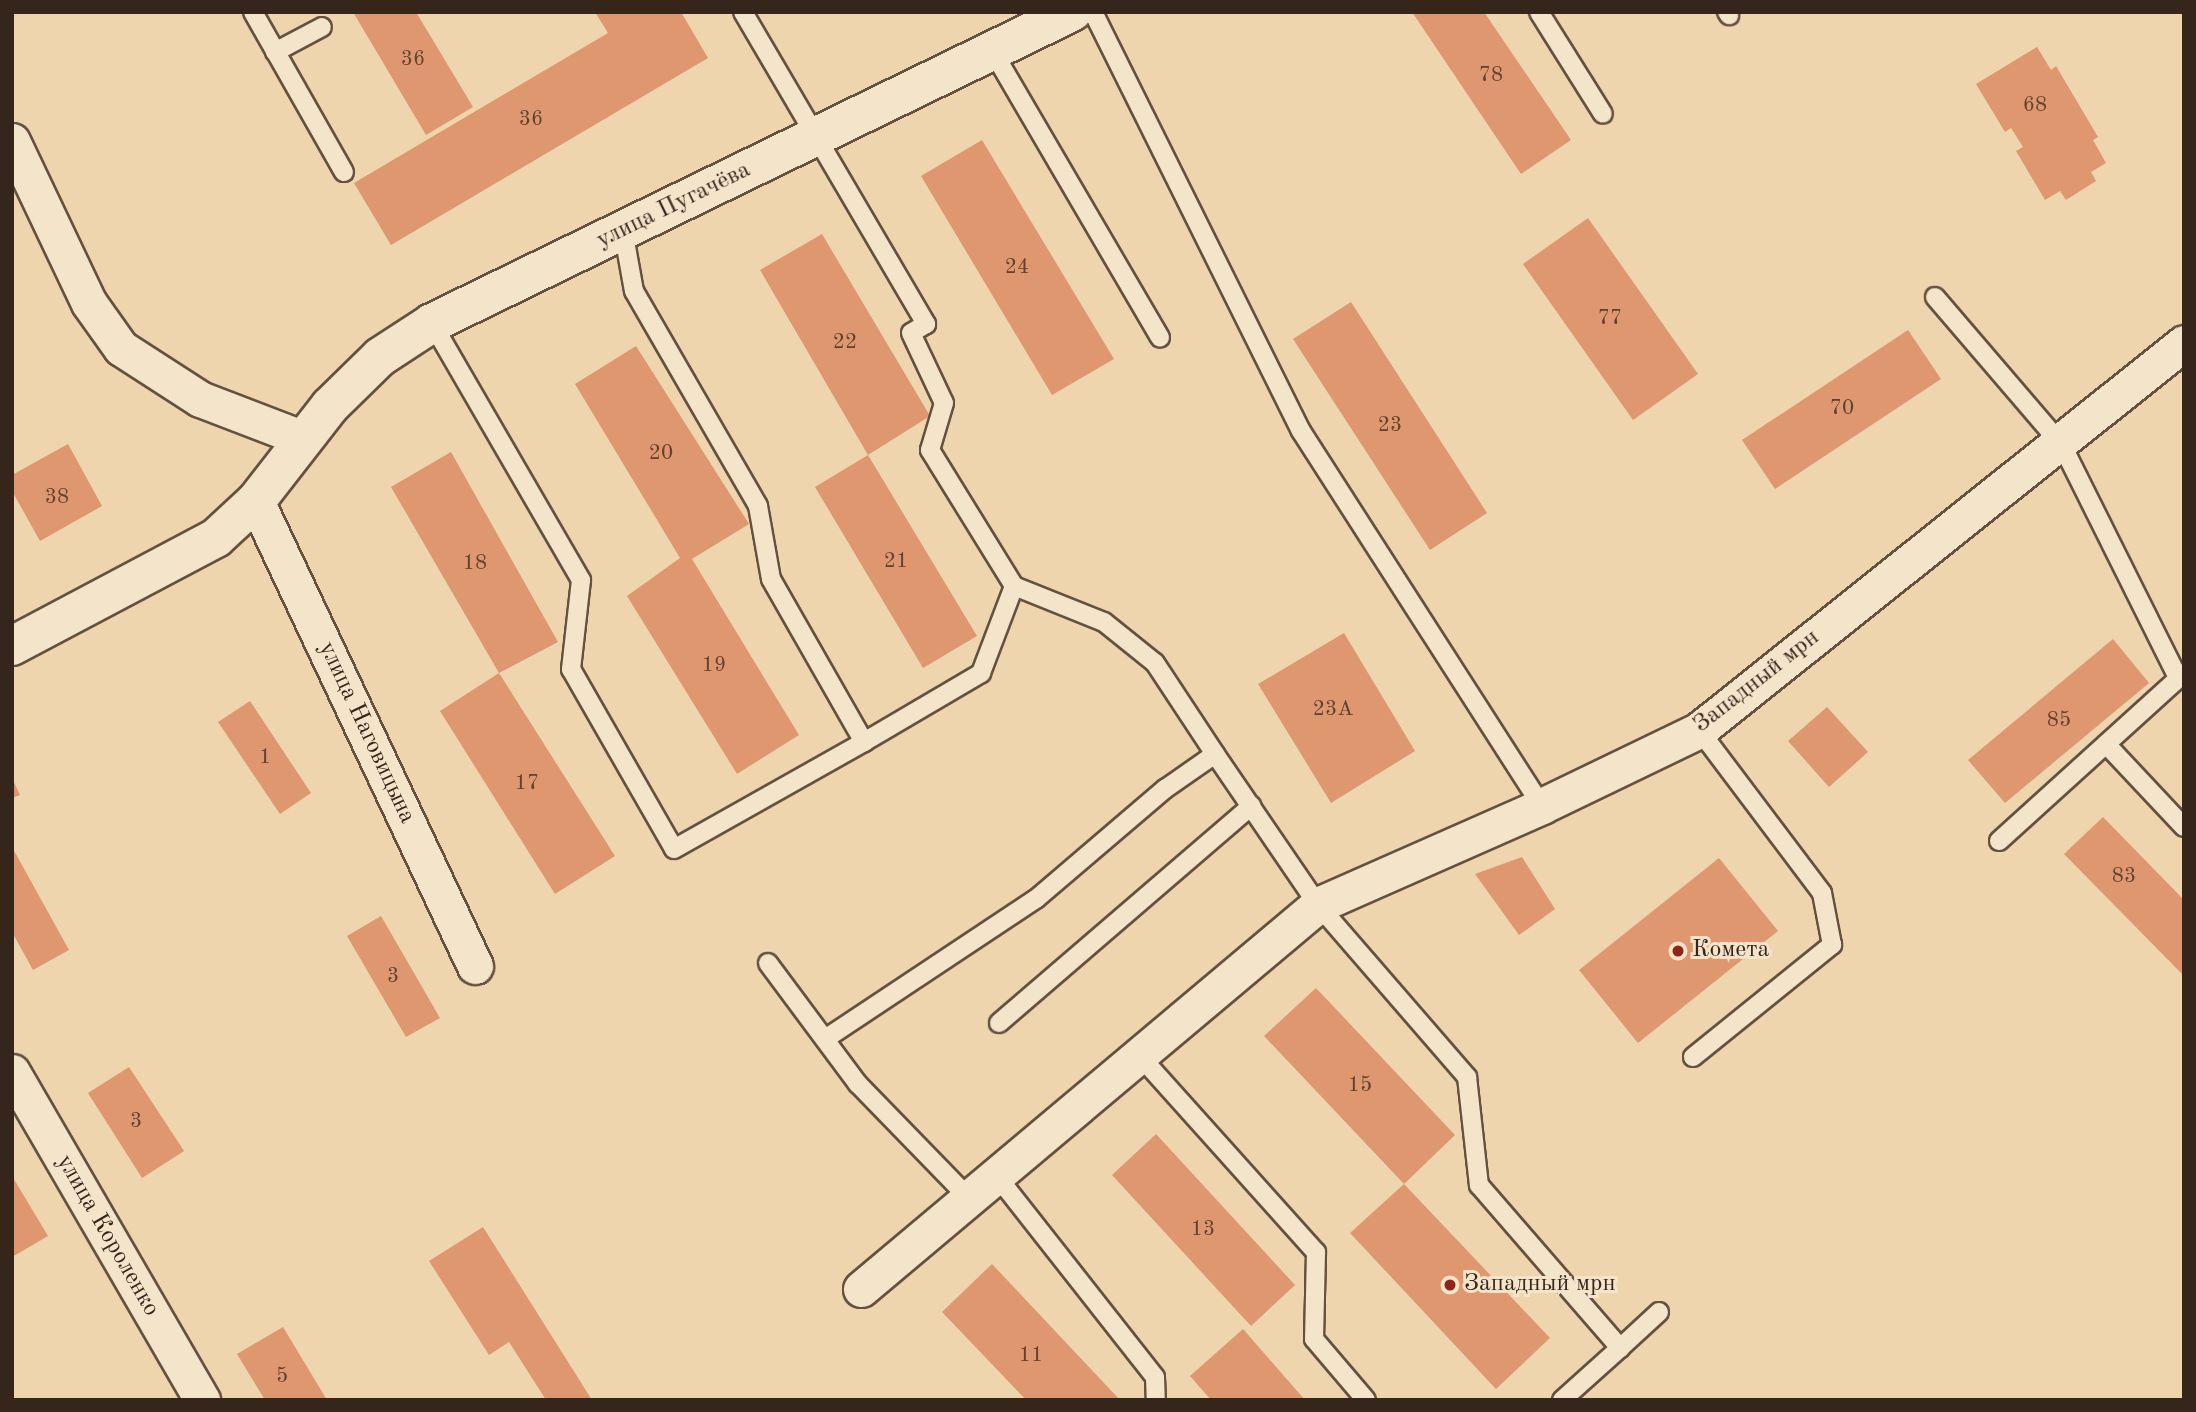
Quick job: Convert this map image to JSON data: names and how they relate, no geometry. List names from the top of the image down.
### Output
{
  "streets": {
    "street": [
      "улица Пугачёва",
      "Западный мрн",
      "улица Наговицына",
      "улица Короленко"
    ]
  },
  "crossings": [
    ["улица Пугачёва", "улица Наговицына"]
  ],
  "places": ["Комета", "Западный мрн"],
  "house_numbers": [
    "36",
    "78",
    "68",
    "36",
    "24",
    "77",
    "22",
    "70",
    "23",
    "20",
    "38",
    "21",
    "18",
    "19",
    "23А",
    "85",
    "1",
    "17",
    "83",
    "3",
    "15",
    "3",
    "13",
    "11",
    "5"
  ]
}
